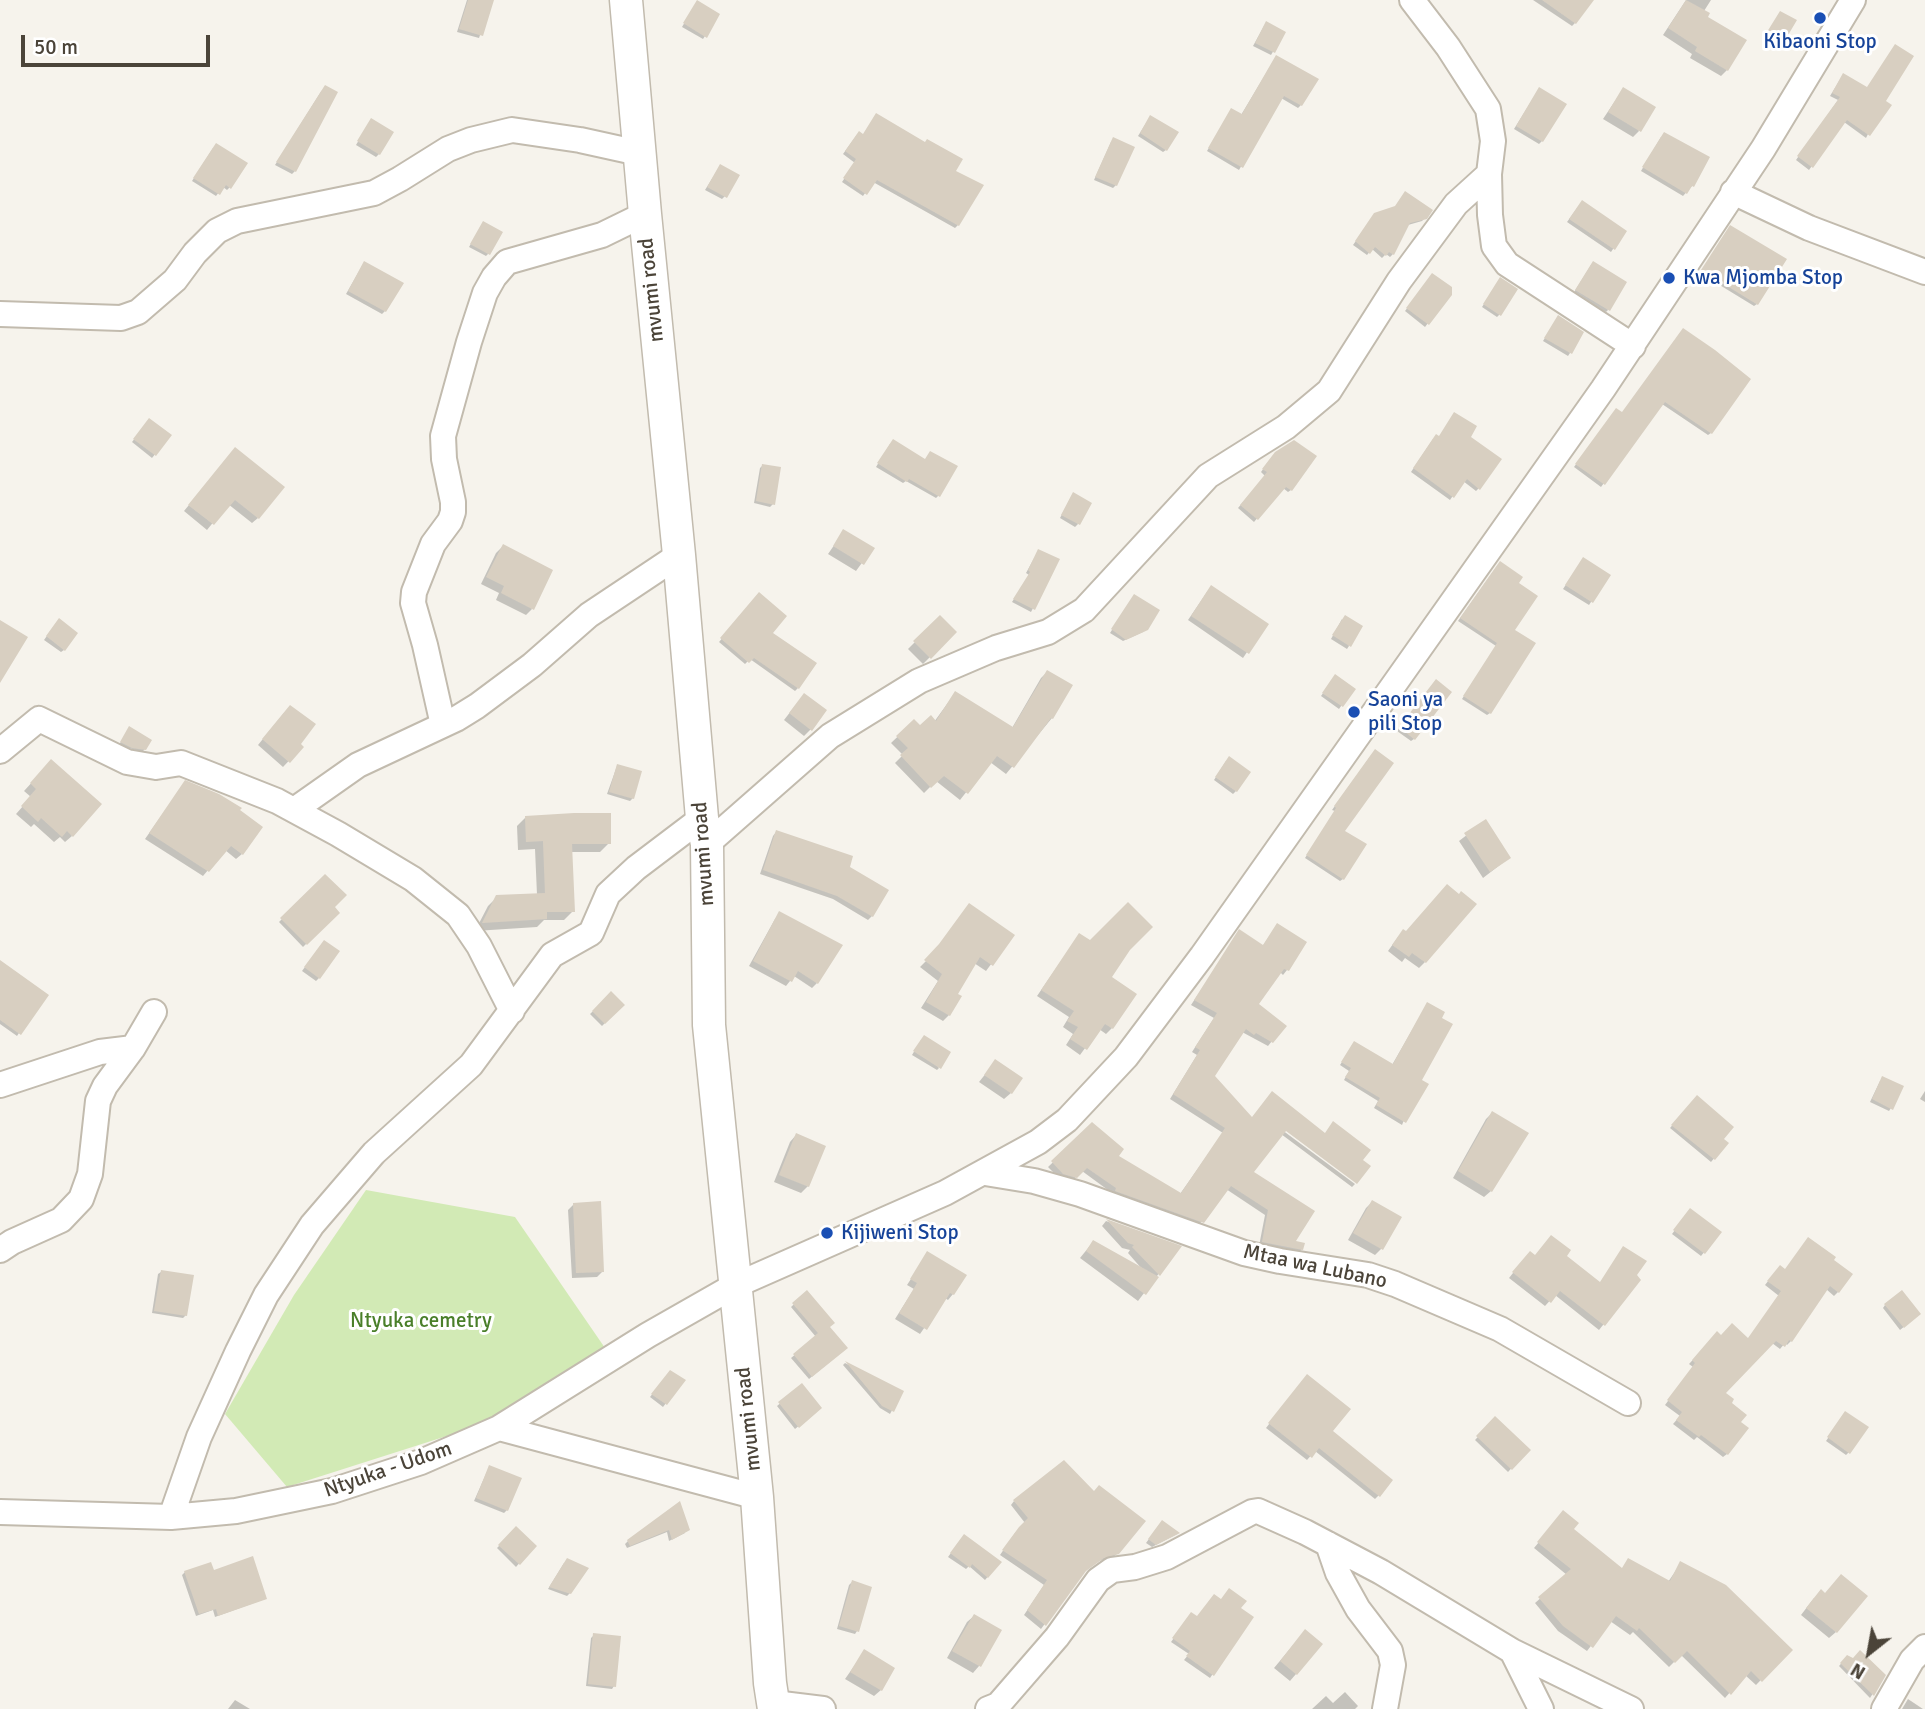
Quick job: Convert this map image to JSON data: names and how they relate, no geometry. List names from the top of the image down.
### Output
{
  "streets": {
    "street": ["mvumi road", "Mtaa wa Lubano", "Ntyuka - Udom"]
  },
  "crossings": [
    ["mvumi road", "Ntyuka - Udom"],
    ["Mtaa wa Lubano", "Ntyuka - Udom"]
  ],
  "parks": ["Ntyuka cemetry"],
  "places": [
    "Kibaoni Stop",
    "Kwa Mjomba Stop",
    "Saoni ya pili Stop",
    "Kijiweni Stop"
  ],
  "scale_bar": "50 m",
  "north": "bottom left"
}
